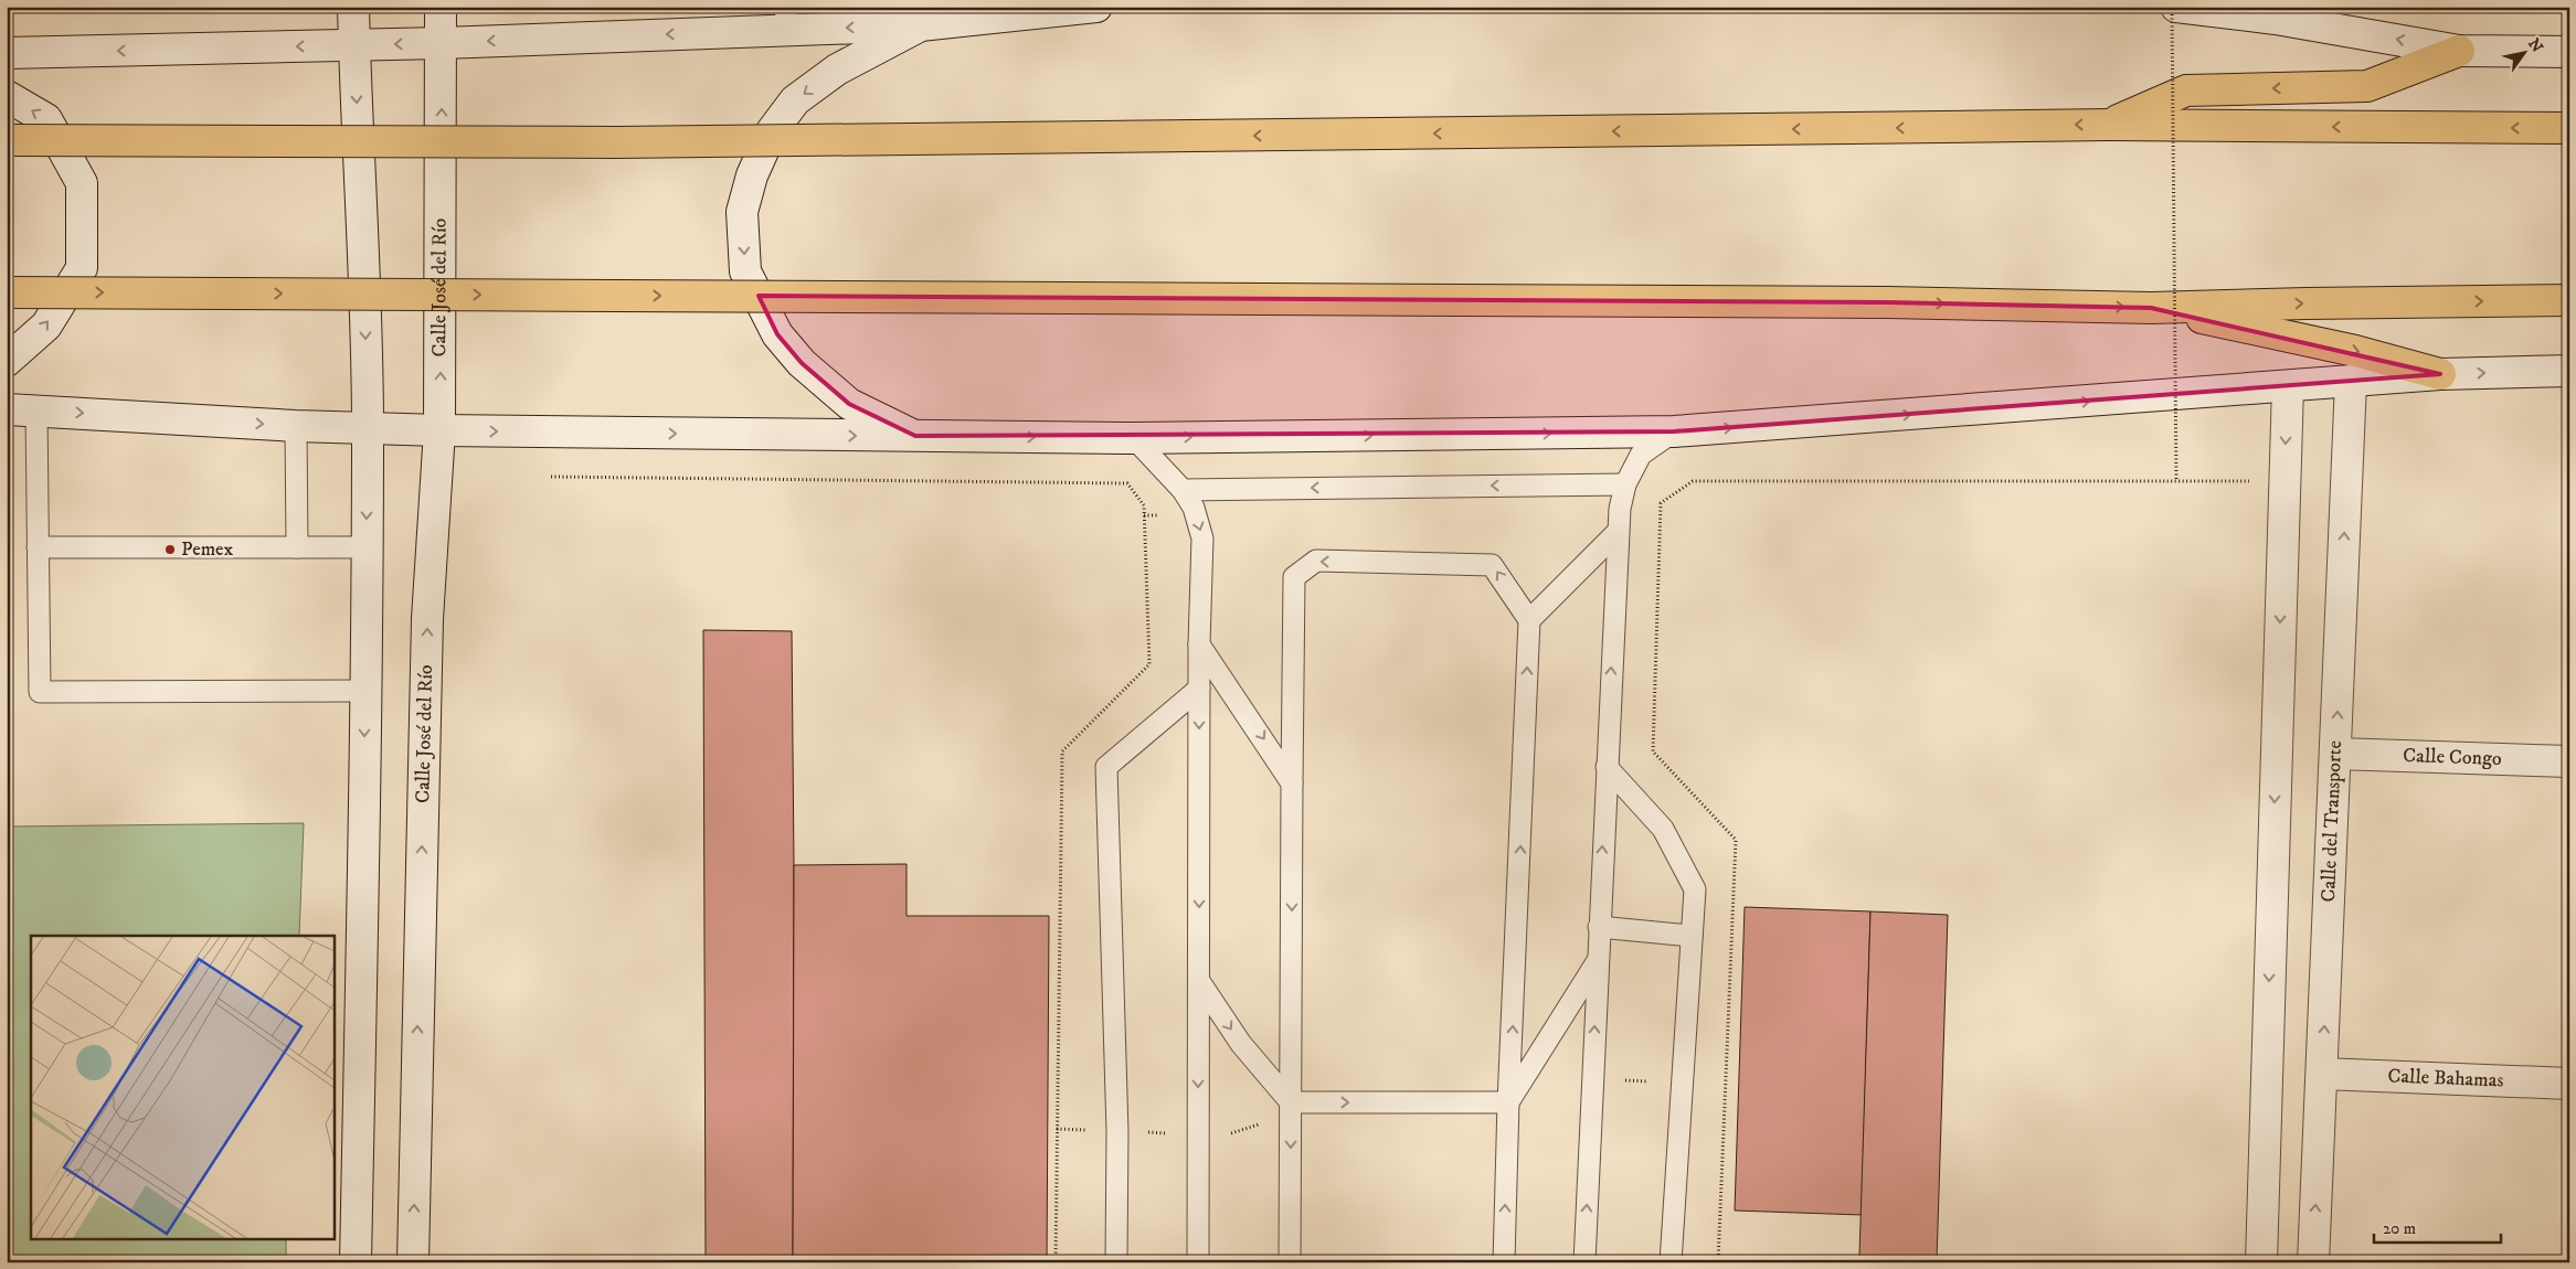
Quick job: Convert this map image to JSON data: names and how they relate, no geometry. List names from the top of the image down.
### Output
{
  "streets": {
    "main road": [
      "Calle José del Río",
      "Calle Congo",
      "Calle del Transporte",
      "Calle Bahamas"
    ]
  },
  "crossings": [
    ["Calle Congo", "Calle del Transporte"],
    ["Calle del Transporte", "Calle Bahamas"]
  ],
  "places": ["Pemex"],
  "scale_bar": "20 m",
  "north": "top right"
}
